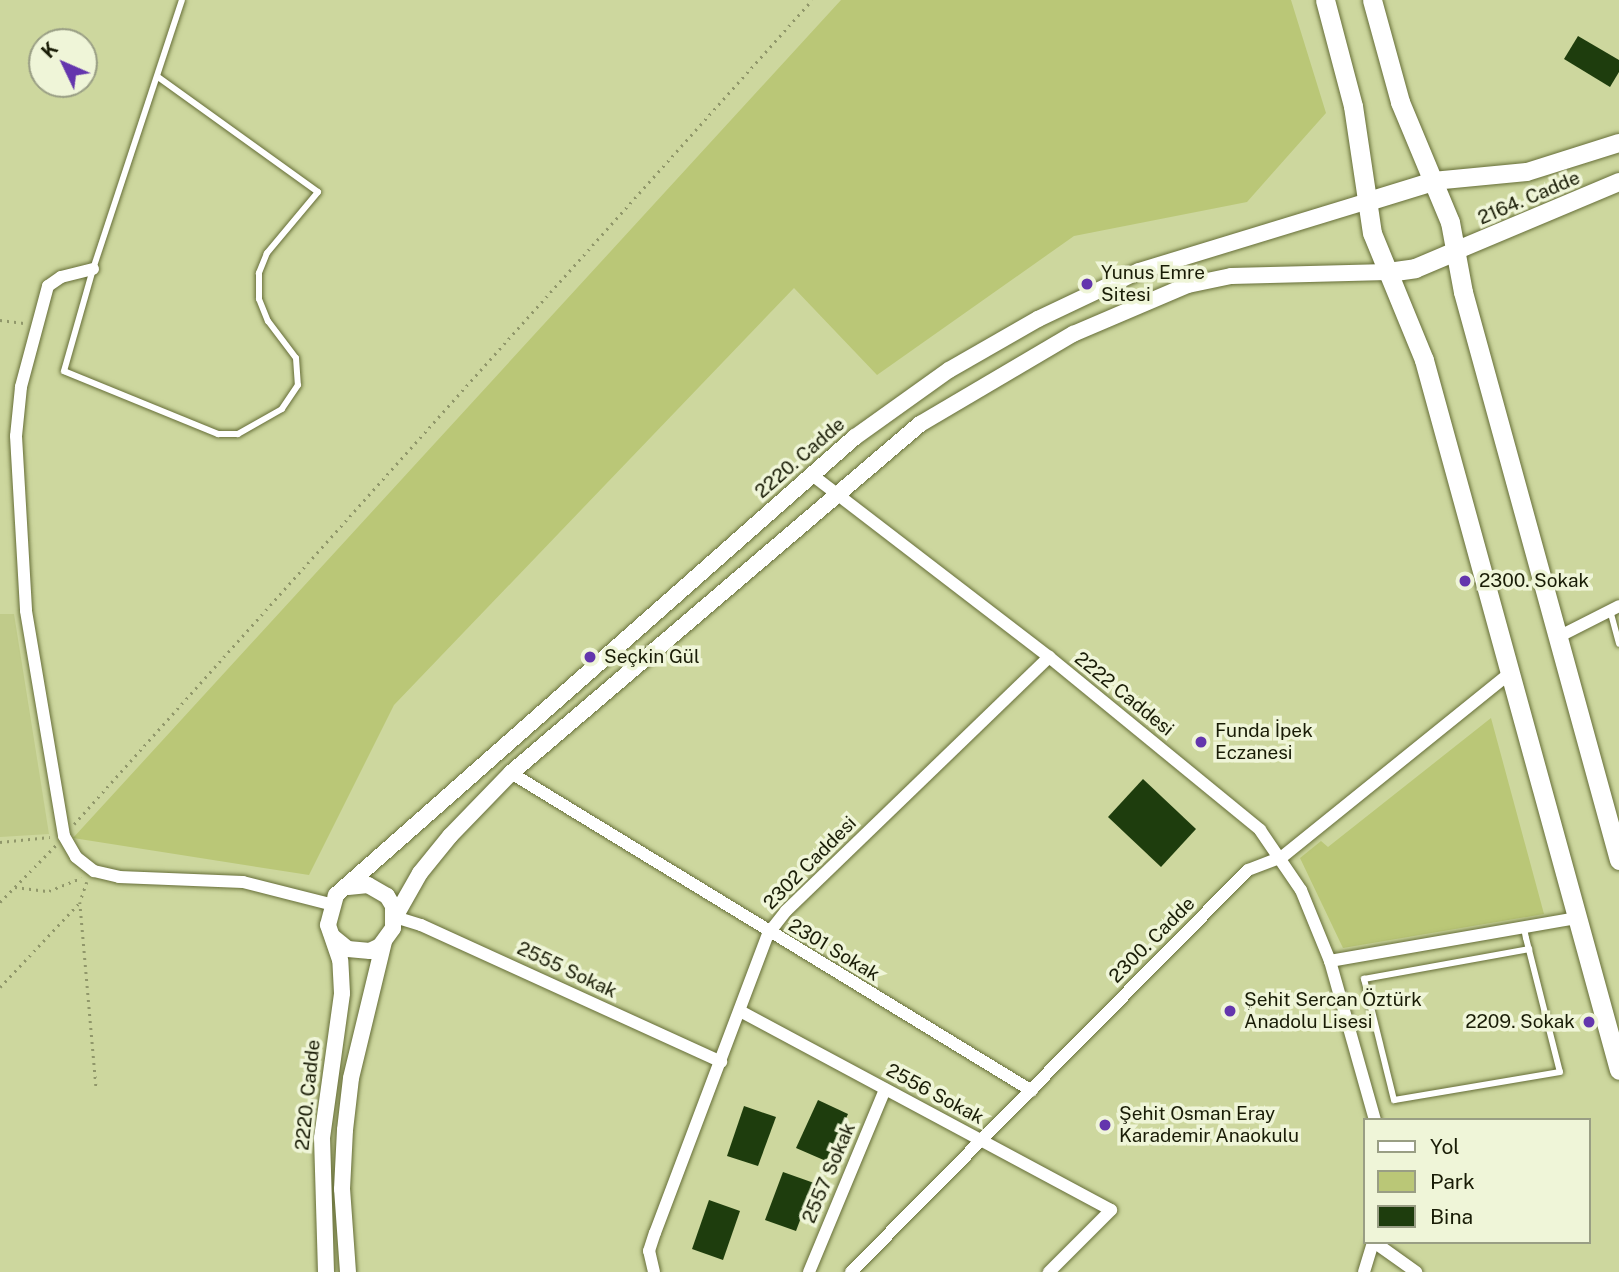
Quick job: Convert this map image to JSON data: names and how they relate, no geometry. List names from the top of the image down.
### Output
{
  "streets": {
    "main road": ["2164. Cadde"],
    "street": [
      "2220. Cadde",
      "2222 Caddesi",
      "2302 Caddesi",
      "2300. Cadde",
      "2301 Sokak",
      "2555 Sokak",
      "2556 Sokak",
      "2557 Sokak"
    ]
  },
  "crossings": [
    ["2220. Cadde", "2222 Caddesi"],
    ["2220. Cadde", "2555 Sokak"],
    ["2222 Caddesi", "2302 Caddesi"],
    ["2222 Caddesi", "2300. Cadde"],
    ["2302 Caddesi", "2301 Sokak"],
    ["2302 Caddesi", "2555 Sokak"],
    ["2302 Caddesi", "2556 Sokak"],
    ["2300. Cadde", "2301 Sokak"],
    ["2300. Cadde", "2556 Sokak"],
    ["2556 Sokak", "2557 Sokak"]
  ],
  "places": [
    "Yunus Emre Sitesi",
    "2300. Sokak",
    "Seçkin Gül",
    "Funda İpek Eczanesi",
    "Şehit Sercan Öztürk Anadolu Lisesi",
    "2209. Sokak",
    "Şehit Osman Eray Karademir Anaokulu"
  ],
  "legend": ["Yol", "Park", "Bina"],
  "north": "top left"
}
